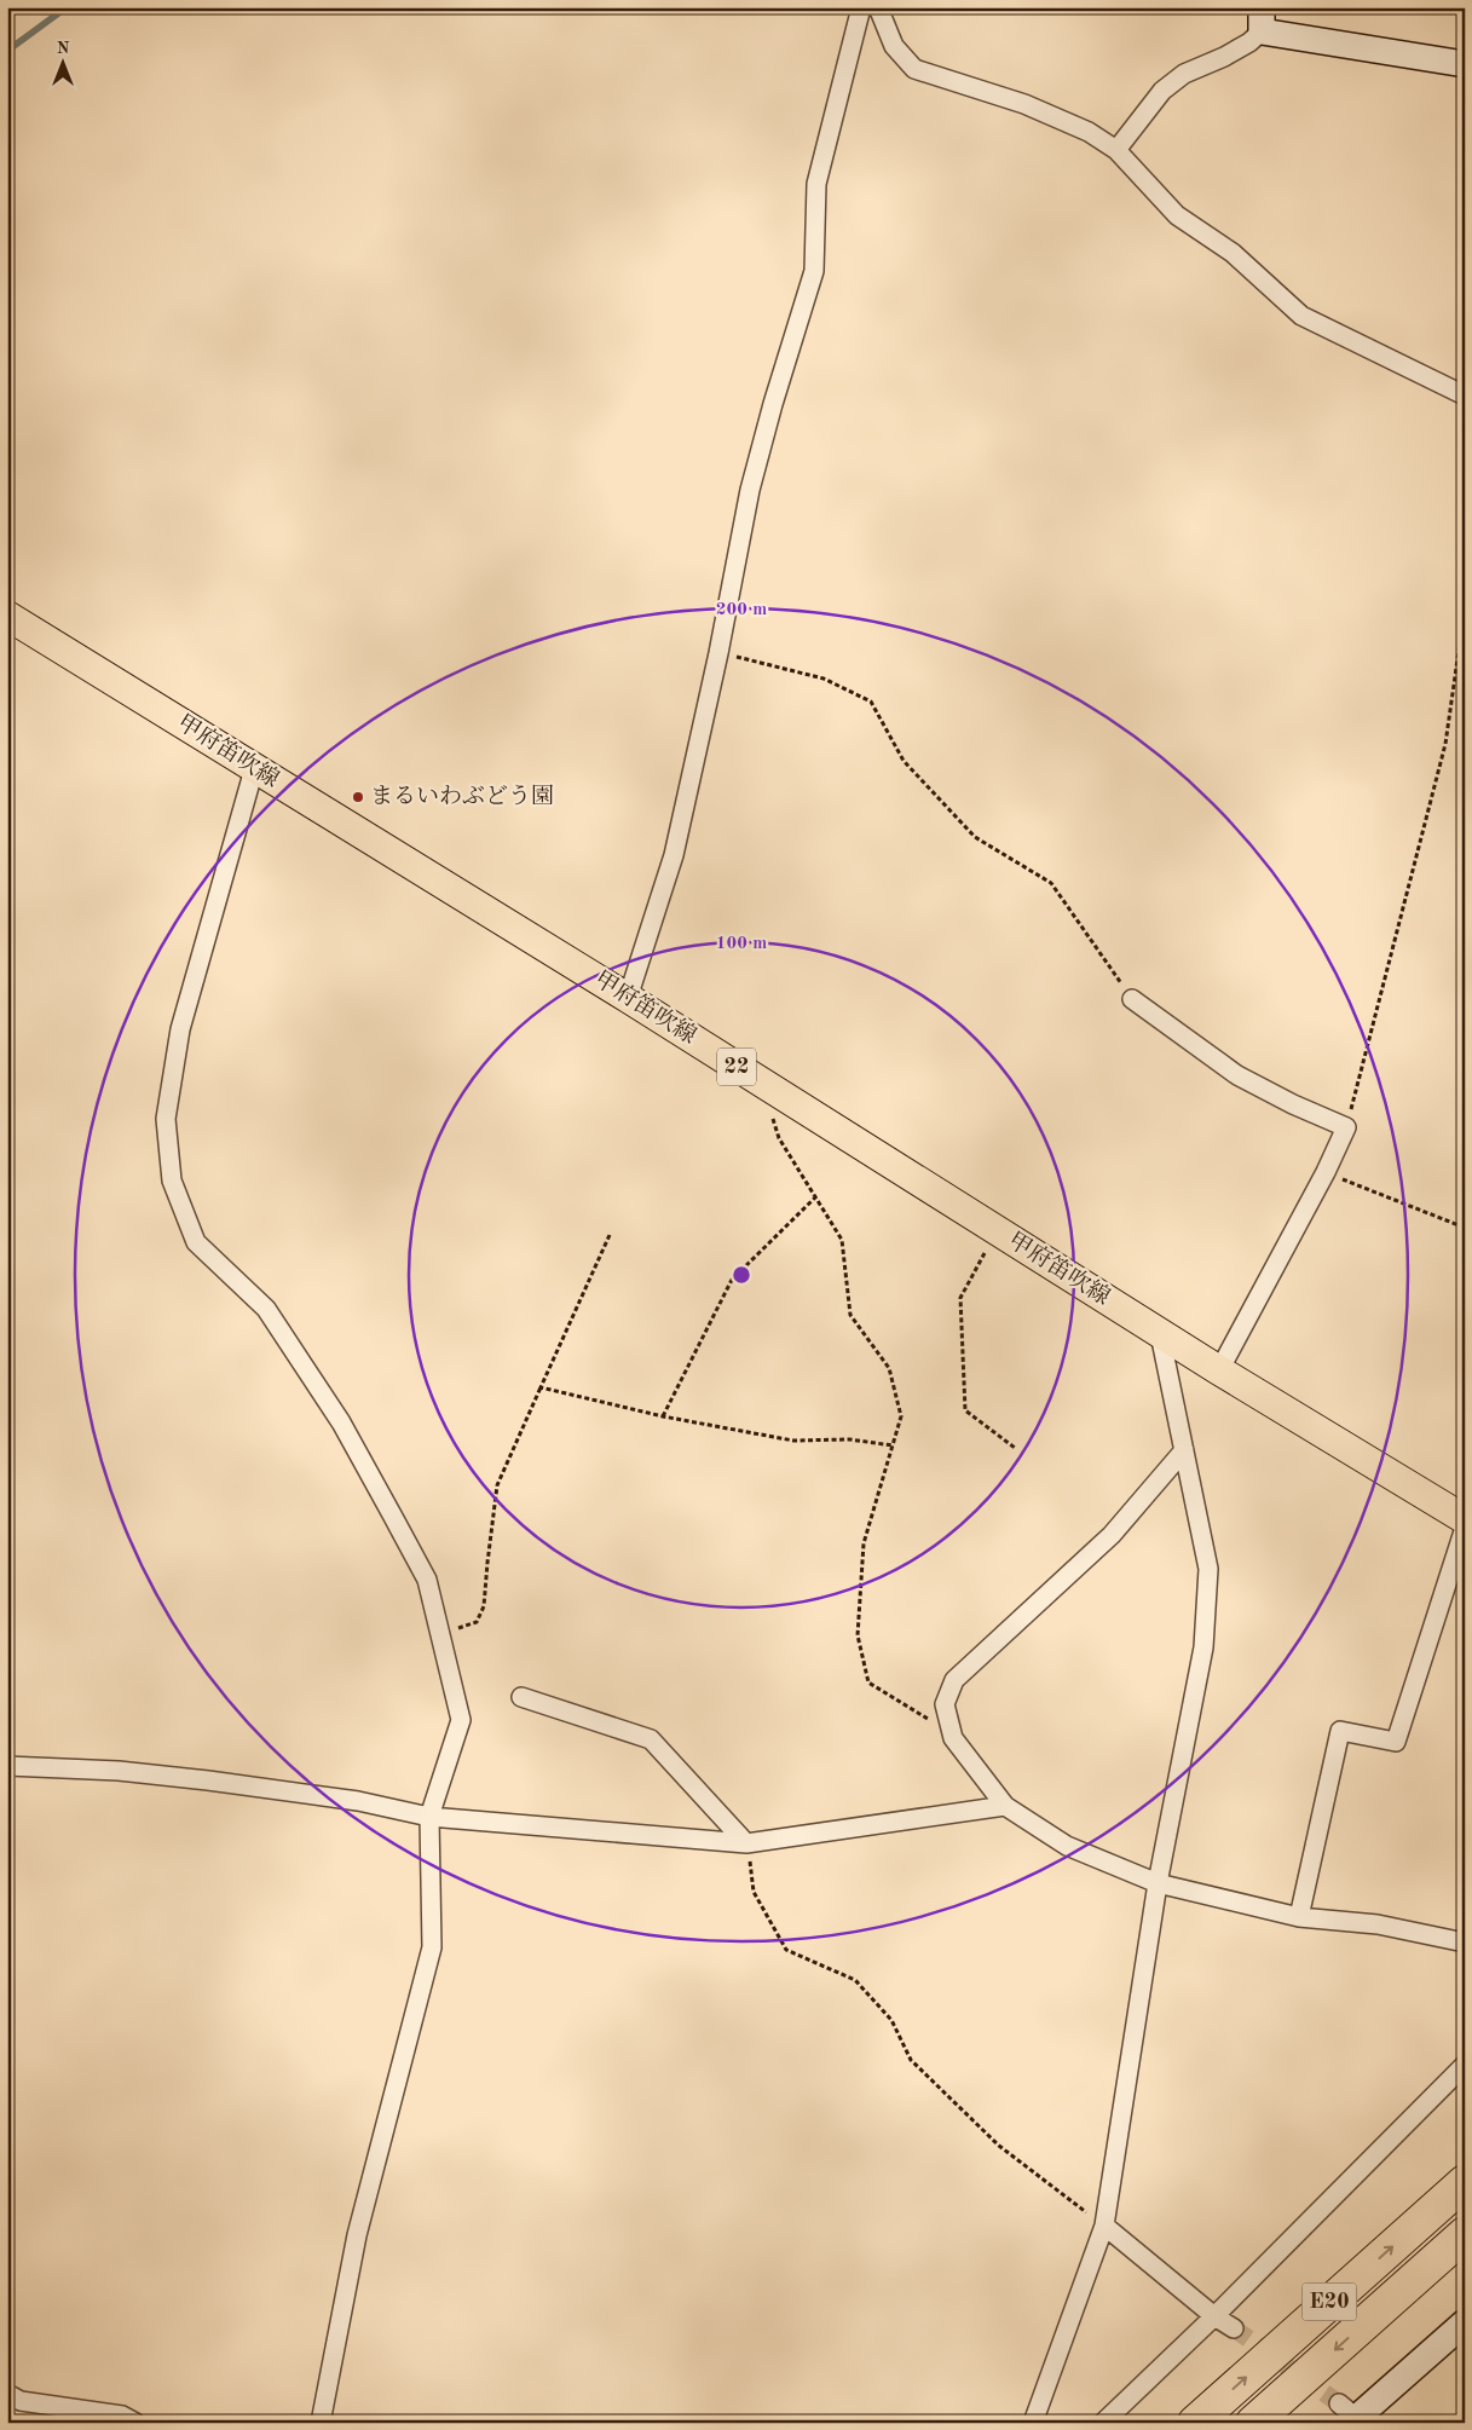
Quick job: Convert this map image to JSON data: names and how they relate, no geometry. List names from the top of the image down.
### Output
{
  "streets": {
    "highway": ["E20"],
    "main road": ["甲府笛吹線", "22"]
  },
  "places": ["まるいわぶどう園"],
  "north": "top",
  "rings": ["200 m", "100 m"]
}
